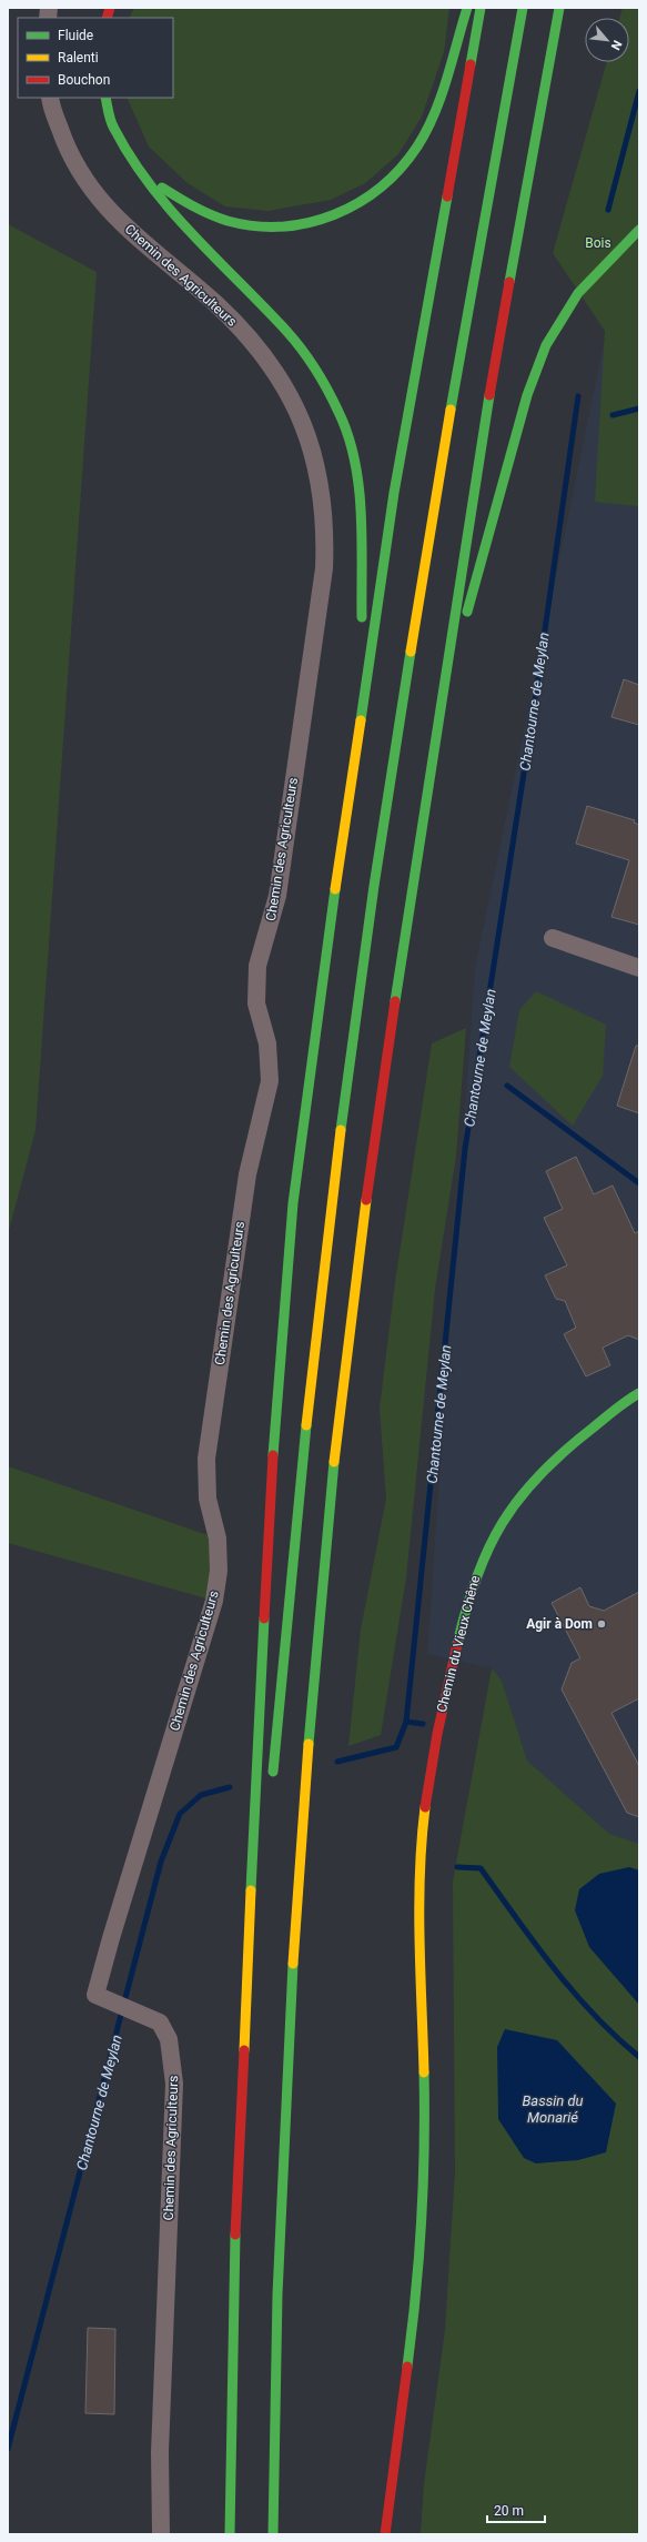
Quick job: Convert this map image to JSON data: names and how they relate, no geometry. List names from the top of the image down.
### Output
{
  "streets": {
    "main road": ["Chemin du Vieux Chêne"],
    "street": ["Chemin des Agriculteurs"]
  },
  "water": ["Chantourne de Meylan", "Bassin du Monarié"],
  "parks": ["Bois"],
  "places": ["Agir à Dom"],
  "legend": ["Fluide", "Ralenti", "Bouchon"],
  "scale_bar": "20 m",
  "north": "bottom right"
}
